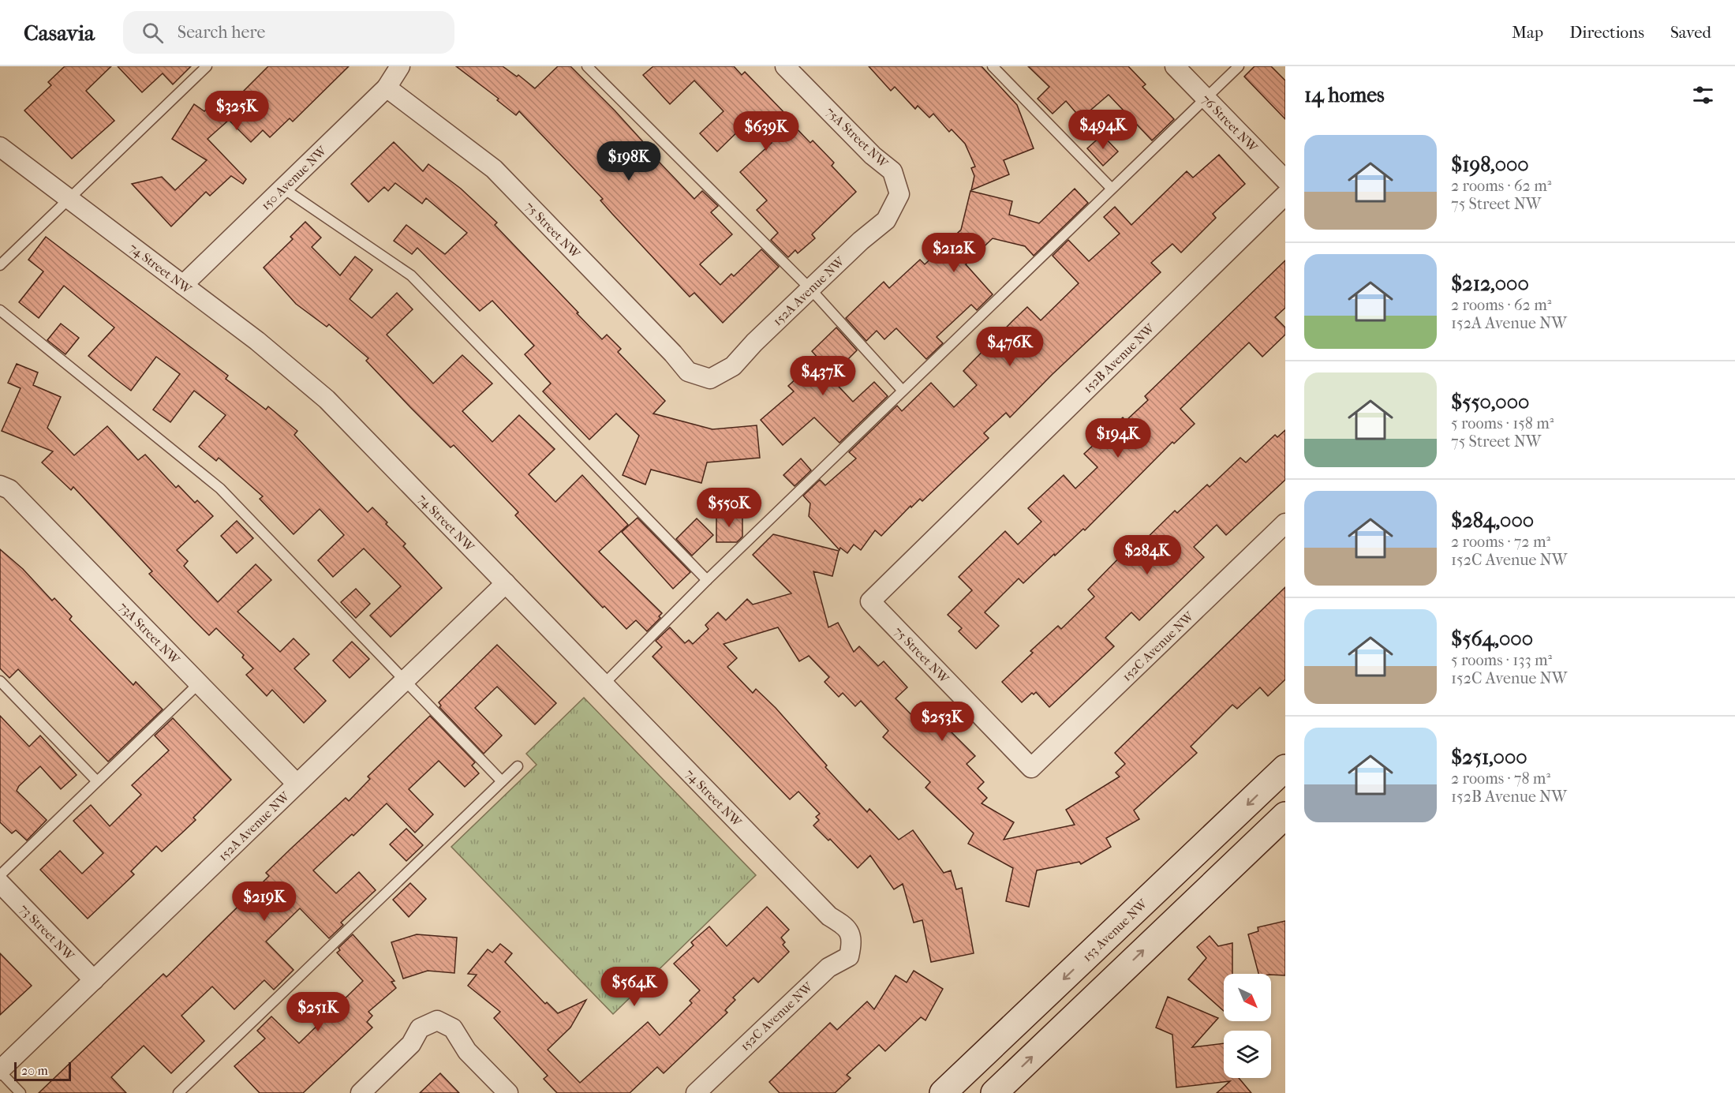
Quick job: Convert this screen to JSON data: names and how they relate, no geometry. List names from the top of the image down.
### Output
{
  "streets": {
    "main road": ["153 Avenue NW"],
    "street": [
      "76 Street NW",
      "75A Street NW",
      "150 Avenue NW",
      "75 Street NW",
      "74 Street NW",
      "152A Avenue NW",
      "152B Avenue NW",
      "73A Street NW",
      "152C Avenue NW",
      "73 Street NW"
    ]
  },
  "crossings": [
    ["75A Street NW", "152A Avenue NW"],
    ["150 Avenue NW", "75 Street NW"],
    ["150 Avenue NW", "74 Street NW"],
    ["75 Street NW", "152A Avenue NW"],
    ["75 Street NW", "152B Avenue NW"],
    ["75 Street NW", "152C Avenue NW"],
    ["74 Street NW", "152A Avenue NW"],
    ["74 Street NW", "152C Avenue NW"],
    ["152A Avenue NW", "73A Street NW"],
    ["152A Avenue NW", "73 Street NW"]
  ],
  "scale_bar": "20 m",
  "north": "bottom right",
  "page": {
    "header": "Casavia",
    "search": "Search here",
    "nav": ["Map", "Directions", "Saved"],
    "heading": "14 homes",
    "price": [
      "$325K",
      "$494K",
      "$639K",
      "$198K",
      "$212K",
      "$476K",
      "$437K",
      "$194K",
      "$550K",
      "$284K",
      "$253K",
      "$219K",
      "$564K",
      "$251K"
    ],
    "list": [
      {
        "name": "$198,000",
        "note": "2 rooms · 62 m² · 75 Street NW"
      },
      {
        "name": "$212,000",
        "note": "2 rooms · 62 m² · 152A Avenue NW"
      },
      {
        "name": "$550,000",
        "note": "5 rooms · 158 m² · 75 Street NW"
      },
      {
        "name": "$284,000",
        "note": "2 rooms · 72 m² · 152C Avenue NW"
      },
      {
        "name": "$564,000",
        "note": "5 rooms · 133 m² · 152C Avenue NW"
      },
      {
        "name": "$251,000",
        "note": "2 rooms · 78 m² · 152B Avenue NW"
      }
    ],
    "scale": "20 m"
  }
}
